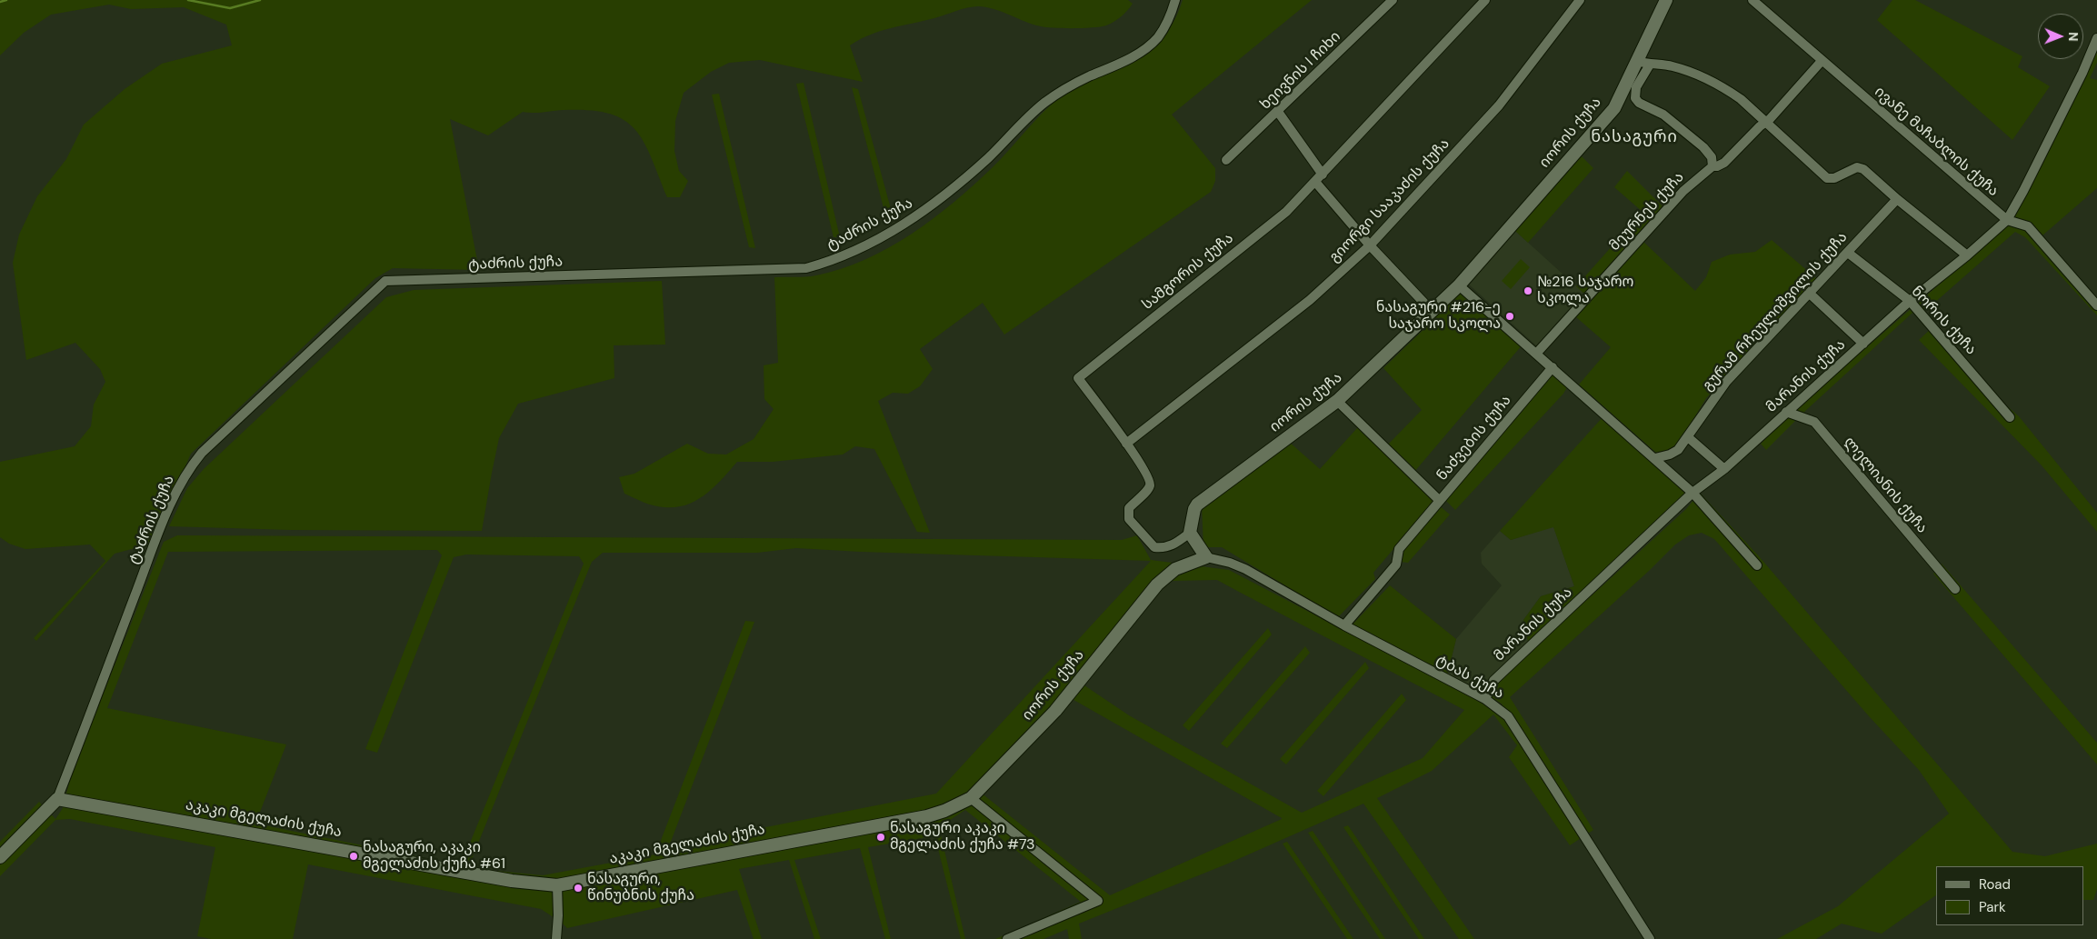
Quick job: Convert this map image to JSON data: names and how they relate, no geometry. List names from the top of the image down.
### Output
{
  "streets": {
    "street": [
      "ხეივნის I ჩიხი",
      "იორის ქუჩა",
      "ივანე მაჩაბლის ქუჩა",
      "გიორგი სააკაძის ქუჩა",
      "მეურნეს ქუჩა",
      "ტაძრის ქუჩა",
      "სამგორის ქუჩა",
      "გურამ რჩეულიშვილის ქუჩა",
      "ნორის ქუჩა",
      "მარანის ქუჩა",
      "ნაძვების ქუჩა",
      "ლელიანის ქუჩა",
      "ტბას ქუჩა",
      "აკაკი მგელაძის ქუჩა"
    ]
  },
  "crossings": [
    ["იორის ქუჩა", "სამგორის ქუჩა"],
    ["იორის ქუჩა", "ტბას ქუჩა"],
    ["იორის ქუჩა", "აკაკი მგელაძის ქუჩა"],
    ["ივანე მაჩაბლის ქუჩა", "მეურნეს ქუჩა"],
    ["ივანე მაჩაბლის ქუჩა", "მარანის ქუჩა"],
    ["გიორგი სააკაძის ქუჩა", "სამგორის ქუჩა"],
    ["ტაძრის ქუჩა", "აკაკი მგელაძის ქუჩა"],
    ["გურამ რჩეულიშვილის ქუჩა", "ნორის ქუჩა"],
    ["ნორის ქუჩა", "მარანის ქუჩა"],
    ["მარანის ქუჩა", "ლელიანის ქუჩა"],
    ["მარანის ქუჩა", "ტბას ქუჩა"],
    ["ნაძვების ქუჩა", "ტბას ქუჩა"]
  ],
  "districts": ["ნასაგური"],
  "places": [
    "№216 საჯარო სკოლა",
    "ნასაგური #216-ე საჯარო სკოლა",
    "ნასაგური აკაკი მგელაძის ქუჩა #73",
    "ნასაგური, აკაკი მგელაძის ქუჩა #61",
    "ნასაგური, წინუბნის ქუჩა"
  ],
  "legend": ["Road", "Park"],
  "north": "right"
}
